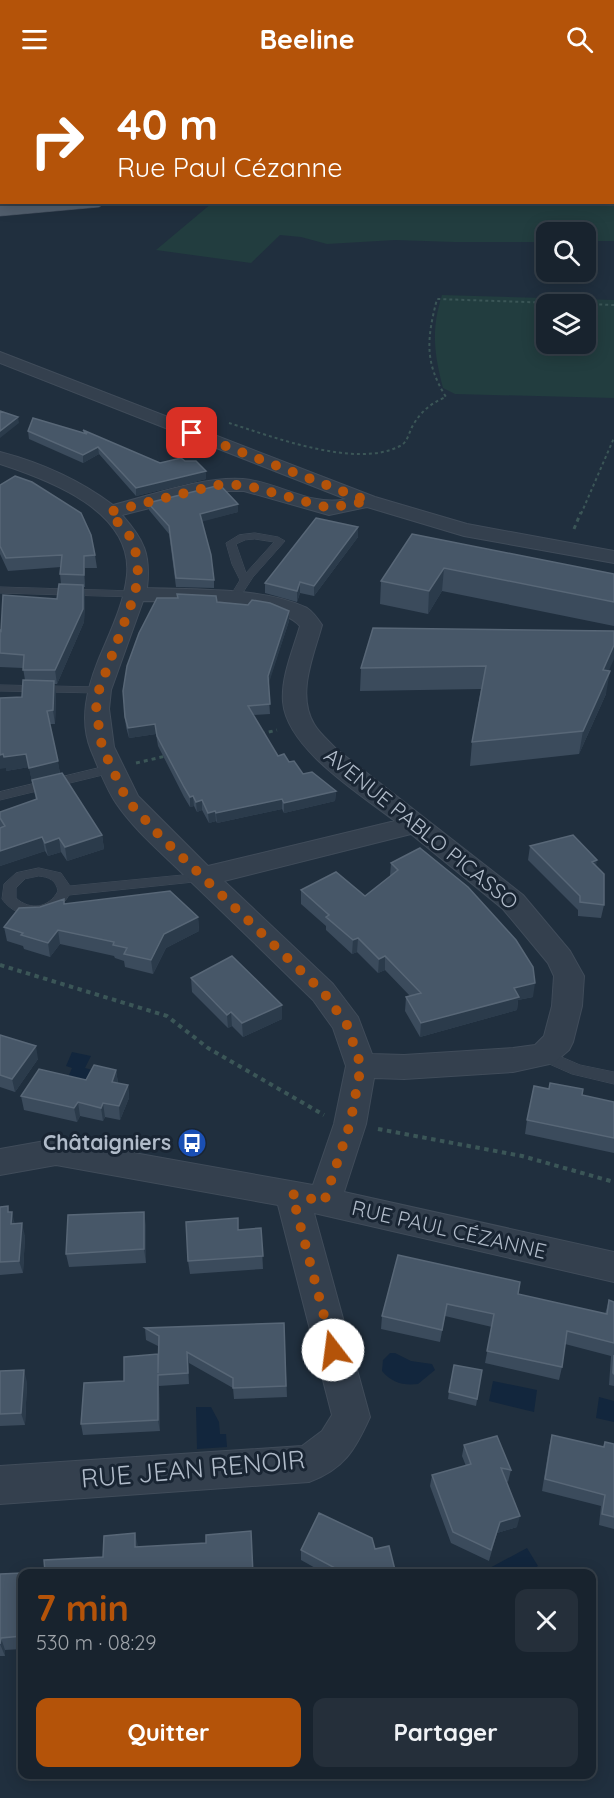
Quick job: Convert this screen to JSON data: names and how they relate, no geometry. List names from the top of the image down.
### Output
{
  "streets": {
    "street": ["AVENUE PABLO PICASSO", "RUE PAUL CÉZANNE", "RUE JEAN RENOIR"]
  },
  "crossings": [
    ["RUE PAUL CÉZANNE", "RUE JEAN RENOIR"]
  ],
  "places": {
    "bus stop": ["Châtaigniers"]
  },
  "page": {
    "header": "Beeline",
    "turn": ["40 m", "Rue Paul Cézanne"],
    "heading": ["7 min", "530 m · 08:29"],
    "buttons": ["Quitter", "Partager"]
  }
}
